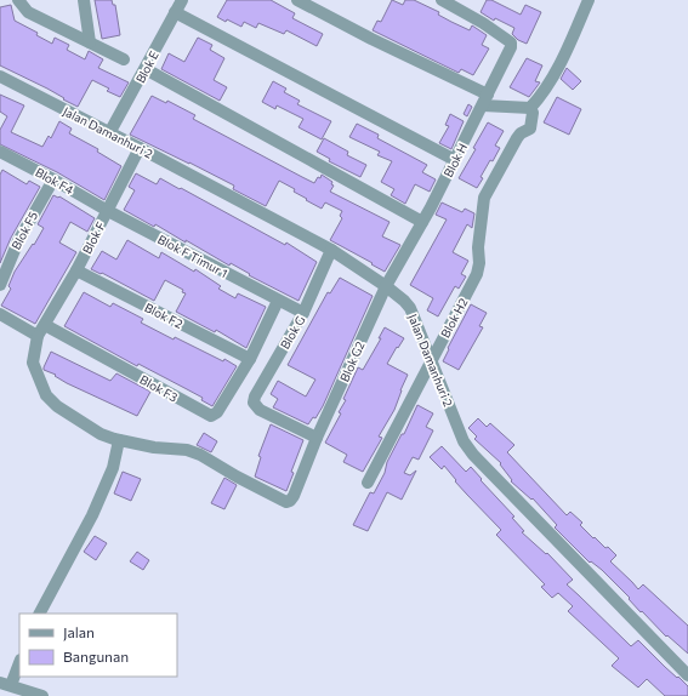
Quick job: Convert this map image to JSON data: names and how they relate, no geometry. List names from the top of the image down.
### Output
{
  "streets": {
    "street": [
      "Blok E",
      "Jalan Damanhuri 2",
      "Blok H",
      "Blok F4",
      "Blok F5",
      "Blok F",
      "Blok F Timur 1",
      "Blok F2",
      "Blok H2",
      "Blok G",
      "Blok G2",
      "Blok F3"
    ]
  },
  "crossings": [
    ["Blok E", "Jalan Damanhuri 2"],
    ["Jalan Damanhuri 2", "Blok H"],
    ["Jalan Damanhuri 2", "Blok F"],
    ["Jalan Damanhuri 2", "Blok H2"],
    ["Jalan Damanhuri 2", "Blok G"],
    ["Jalan Damanhuri 2", "Blok G2"],
    ["Blok H", "Blok G2"],
    ["Blok F4", "Blok F5"],
    ["Blok F4", "Blok F"],
    ["Blok F4", "Blok F Timur 1"],
    ["Blok F", "Blok F Timur 1"],
    ["Blok F", "Blok F2"],
    ["Blok F", "Blok F3"],
    ["Blok F Timur 1", "Blok G"],
    ["Blok F2", "Blok F3"],
    ["Blok G", "Blok G2"]
  ],
  "legend": ["Jalan", "Bangunan"]
}
